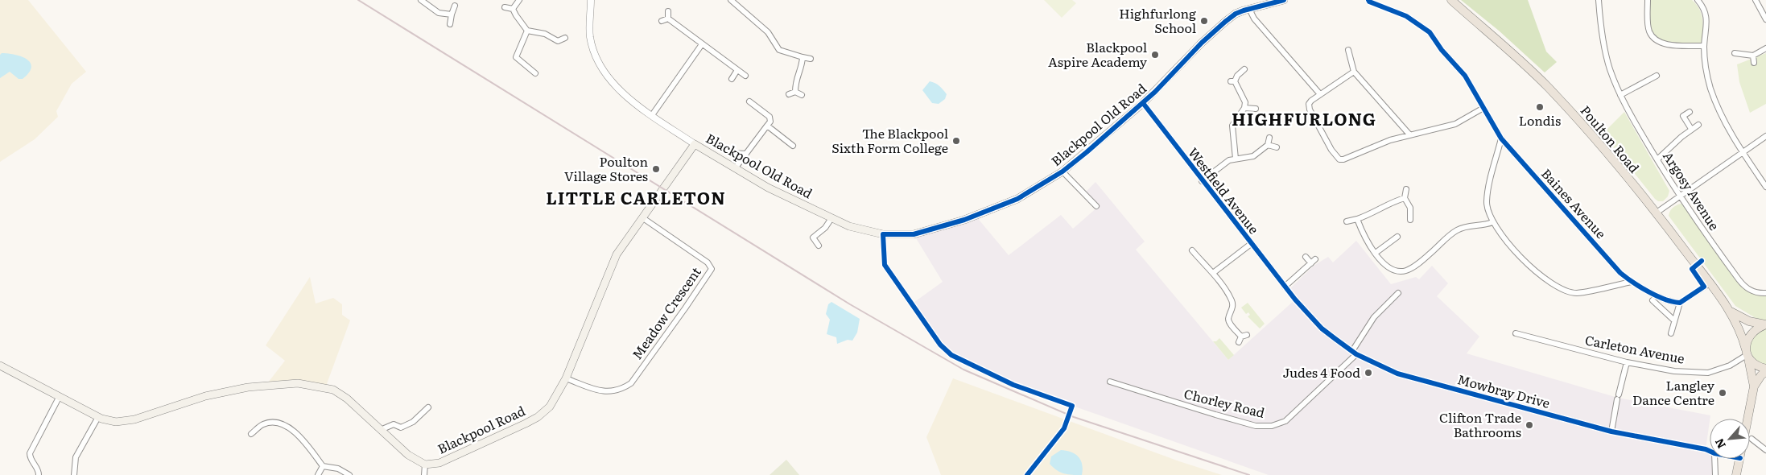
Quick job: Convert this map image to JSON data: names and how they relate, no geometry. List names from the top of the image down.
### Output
{
  "streets": {
    "main road": ["Blackpool Old Road", "Poulton Road", "Blackpool Road"],
    "street": [
      "Westfield Avenue",
      "Argosy Avenue",
      "Baines Avenue",
      "Meadow Crescent",
      "Carleton Avenue",
      "Mowbray Drive",
      "Chorley Road"
    ]
  },
  "crossings": [
    ["Blackpool Old Road", "Westfield Avenue"],
    ["Blackpool Old Road", "Blackpool Road"],
    ["Poulton Road", "Carleton Avenue"],
    ["Westfield Avenue", "Mowbray Drive"],
    ["Meadow Crescent", "Blackpool Road"],
    ["Mowbray Drive", "Chorley Road"]
  ],
  "districts": ["HIGHFURLONG", "LITTLE CARLETON"],
  "places": [
    "Highfurlong School",
    "Blackpool Aspire Academy",
    "Londis",
    "The Blackpool Sixth Form College",
    "Poulton Village Stores",
    "Judes 4 Food",
    "Langley Dance Centre",
    "Clifton Trade Bathrooms"
  ],
  "north": "bottom left"
}
